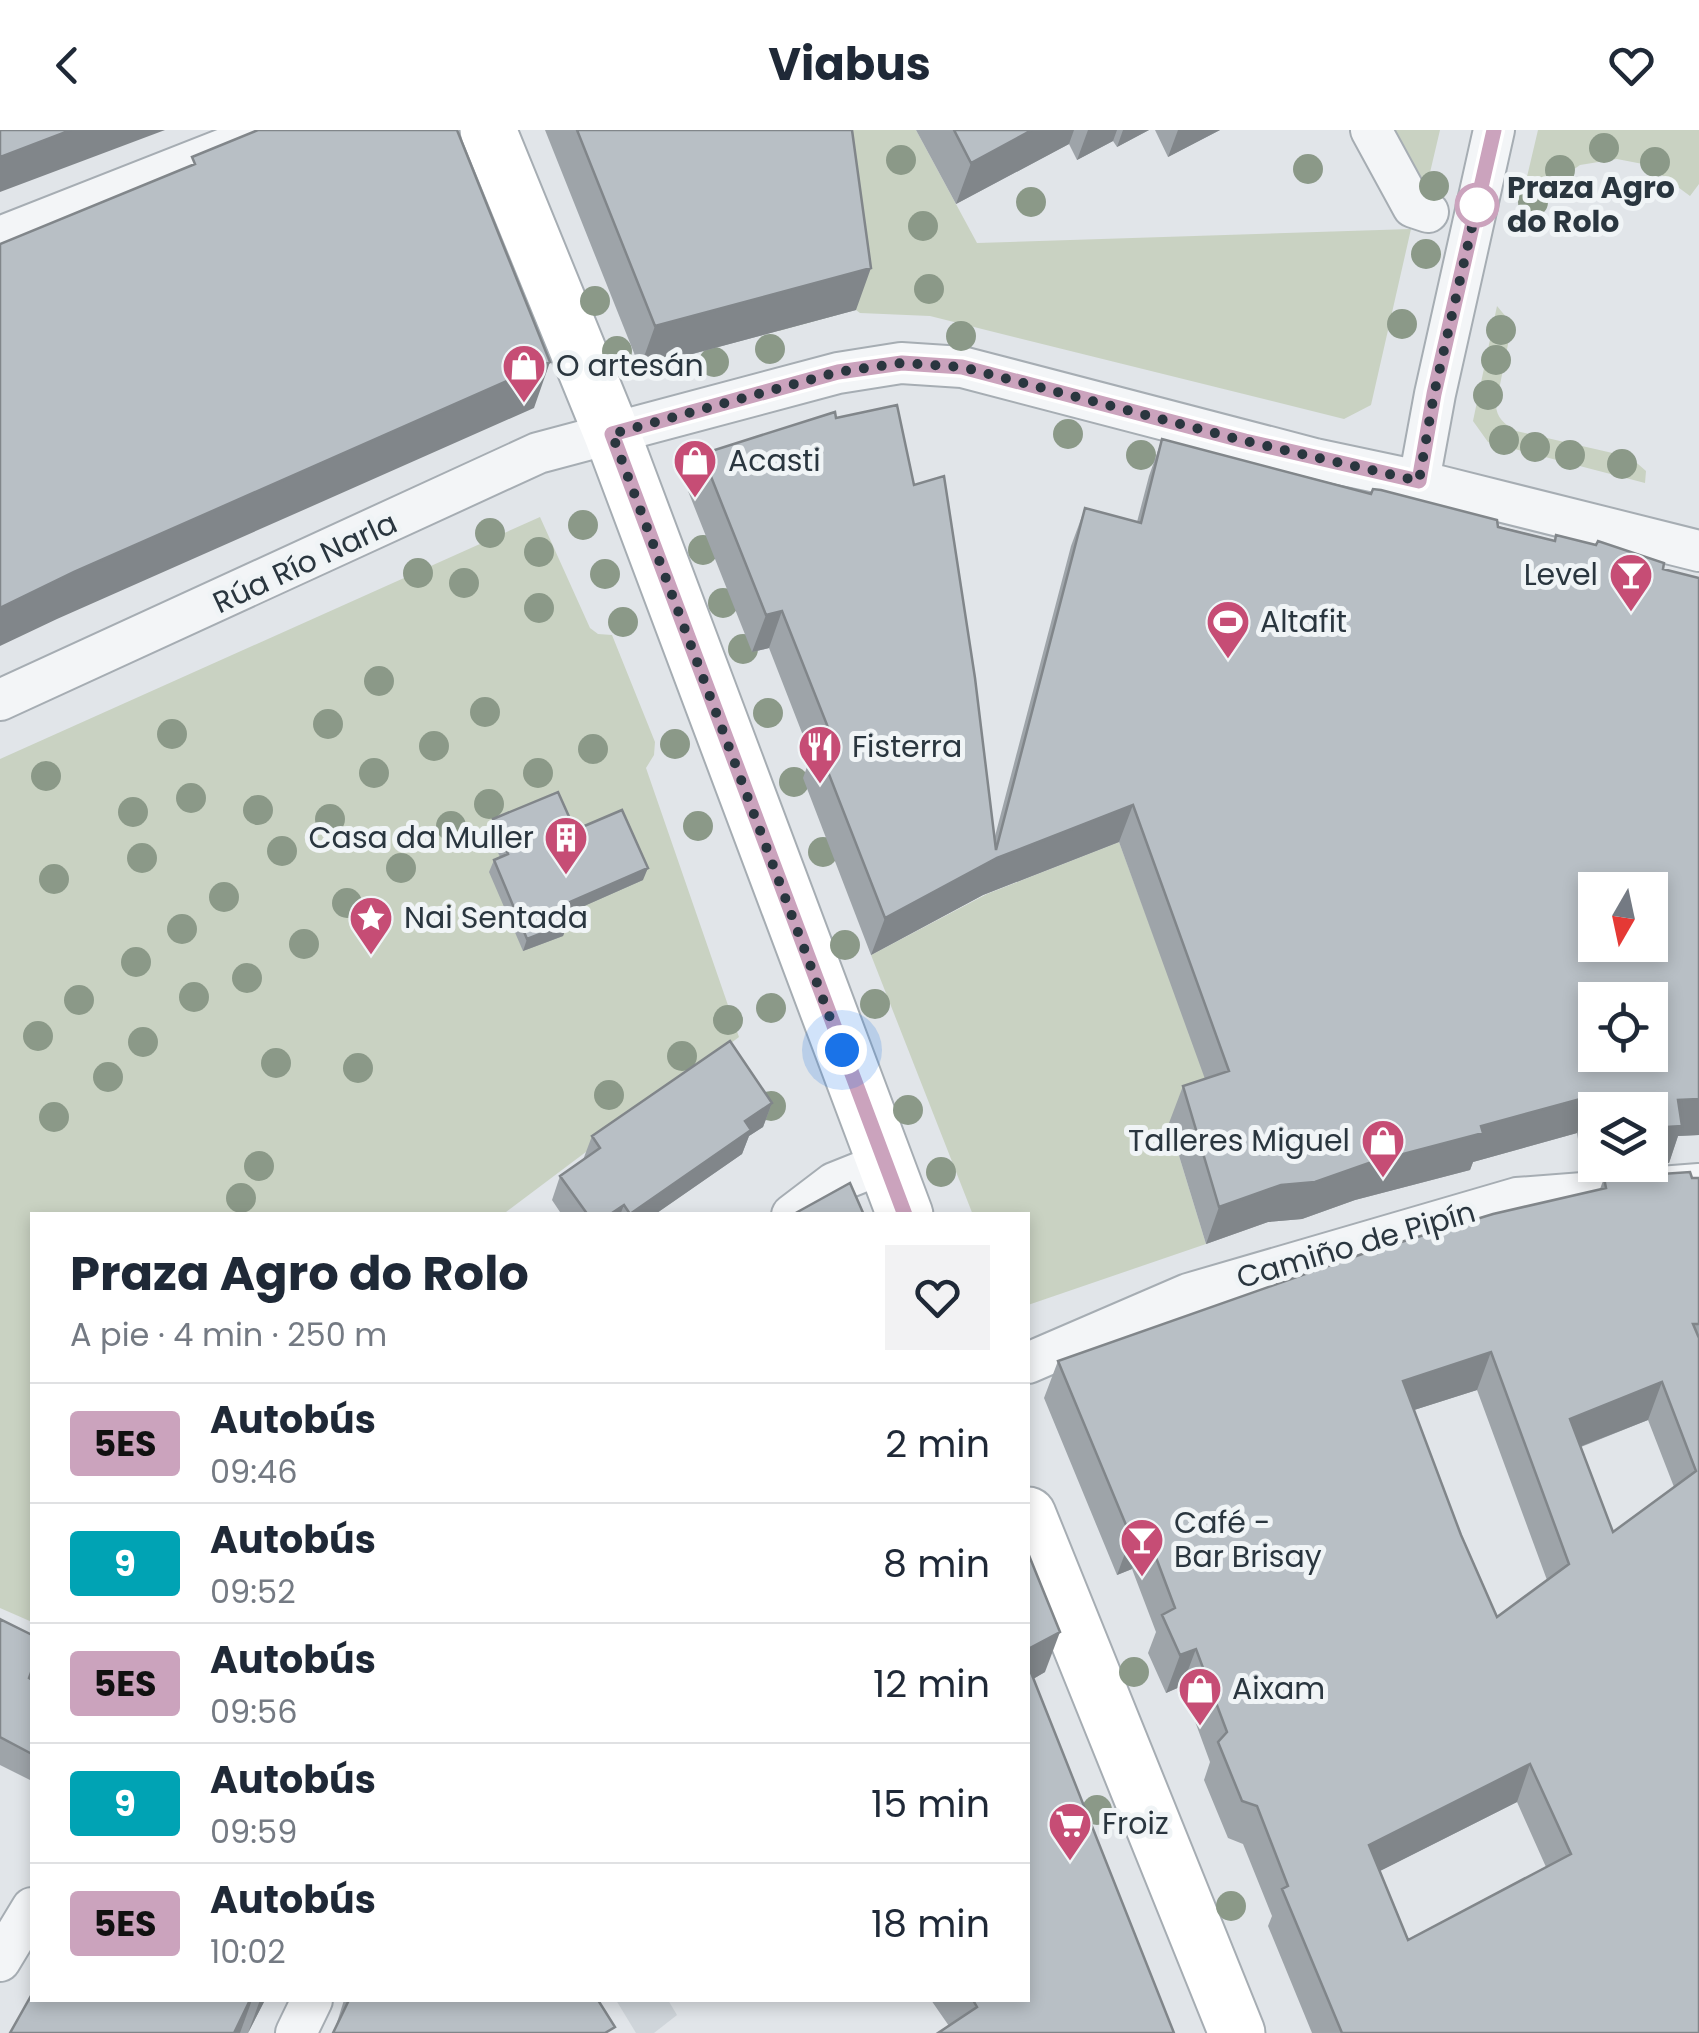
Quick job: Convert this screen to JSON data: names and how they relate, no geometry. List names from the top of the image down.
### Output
{
  "streets": {
    "street": ["Rúa Río Narla", "Camiño de Pipín"]
  },
  "places": {
    "other": ["Praza Agro do Rolo"],
    "shop": [
      "O artesán",
      "Acasti",
      "Talleres Miguel",
      "Aixam"
    ],
    "bar": ["Level", "Café - Bar Brisay"],
    "sports": ["Altafit"],
    "restaurant": ["Fisterra"],
    "building": ["Casa da Muller"],
    "place": ["Nai Sentada"],
    "supermarket": ["Froiz"]
  },
  "lines": ["bus line 5ES"],
  "north": "bottom",
  "page": {
    "header": "Viabus",
    "heading": ["Praza Agro do Rolo", "A pie · 4 min · 250 m"],
    "list": [
      {
        "mark": "5ES",
        "name": "Autobús",
        "note": "09:46",
        "value": "2 min"
      },
      {
        "mark": "9",
        "name": "Autobús",
        "note": "09:52",
        "value": "8 min"
      },
      {
        "mark": "5ES",
        "name": "Autobús",
        "note": "09:56",
        "value": "12 min"
      },
      {
        "mark": "9",
        "name": "Autobús",
        "note": "09:59",
        "value": "15 min"
      },
      {
        "mark": "5ES",
        "name": "Autobús",
        "note": "10:02",
        "value": "18 min"
      }
    ]
  }
}
